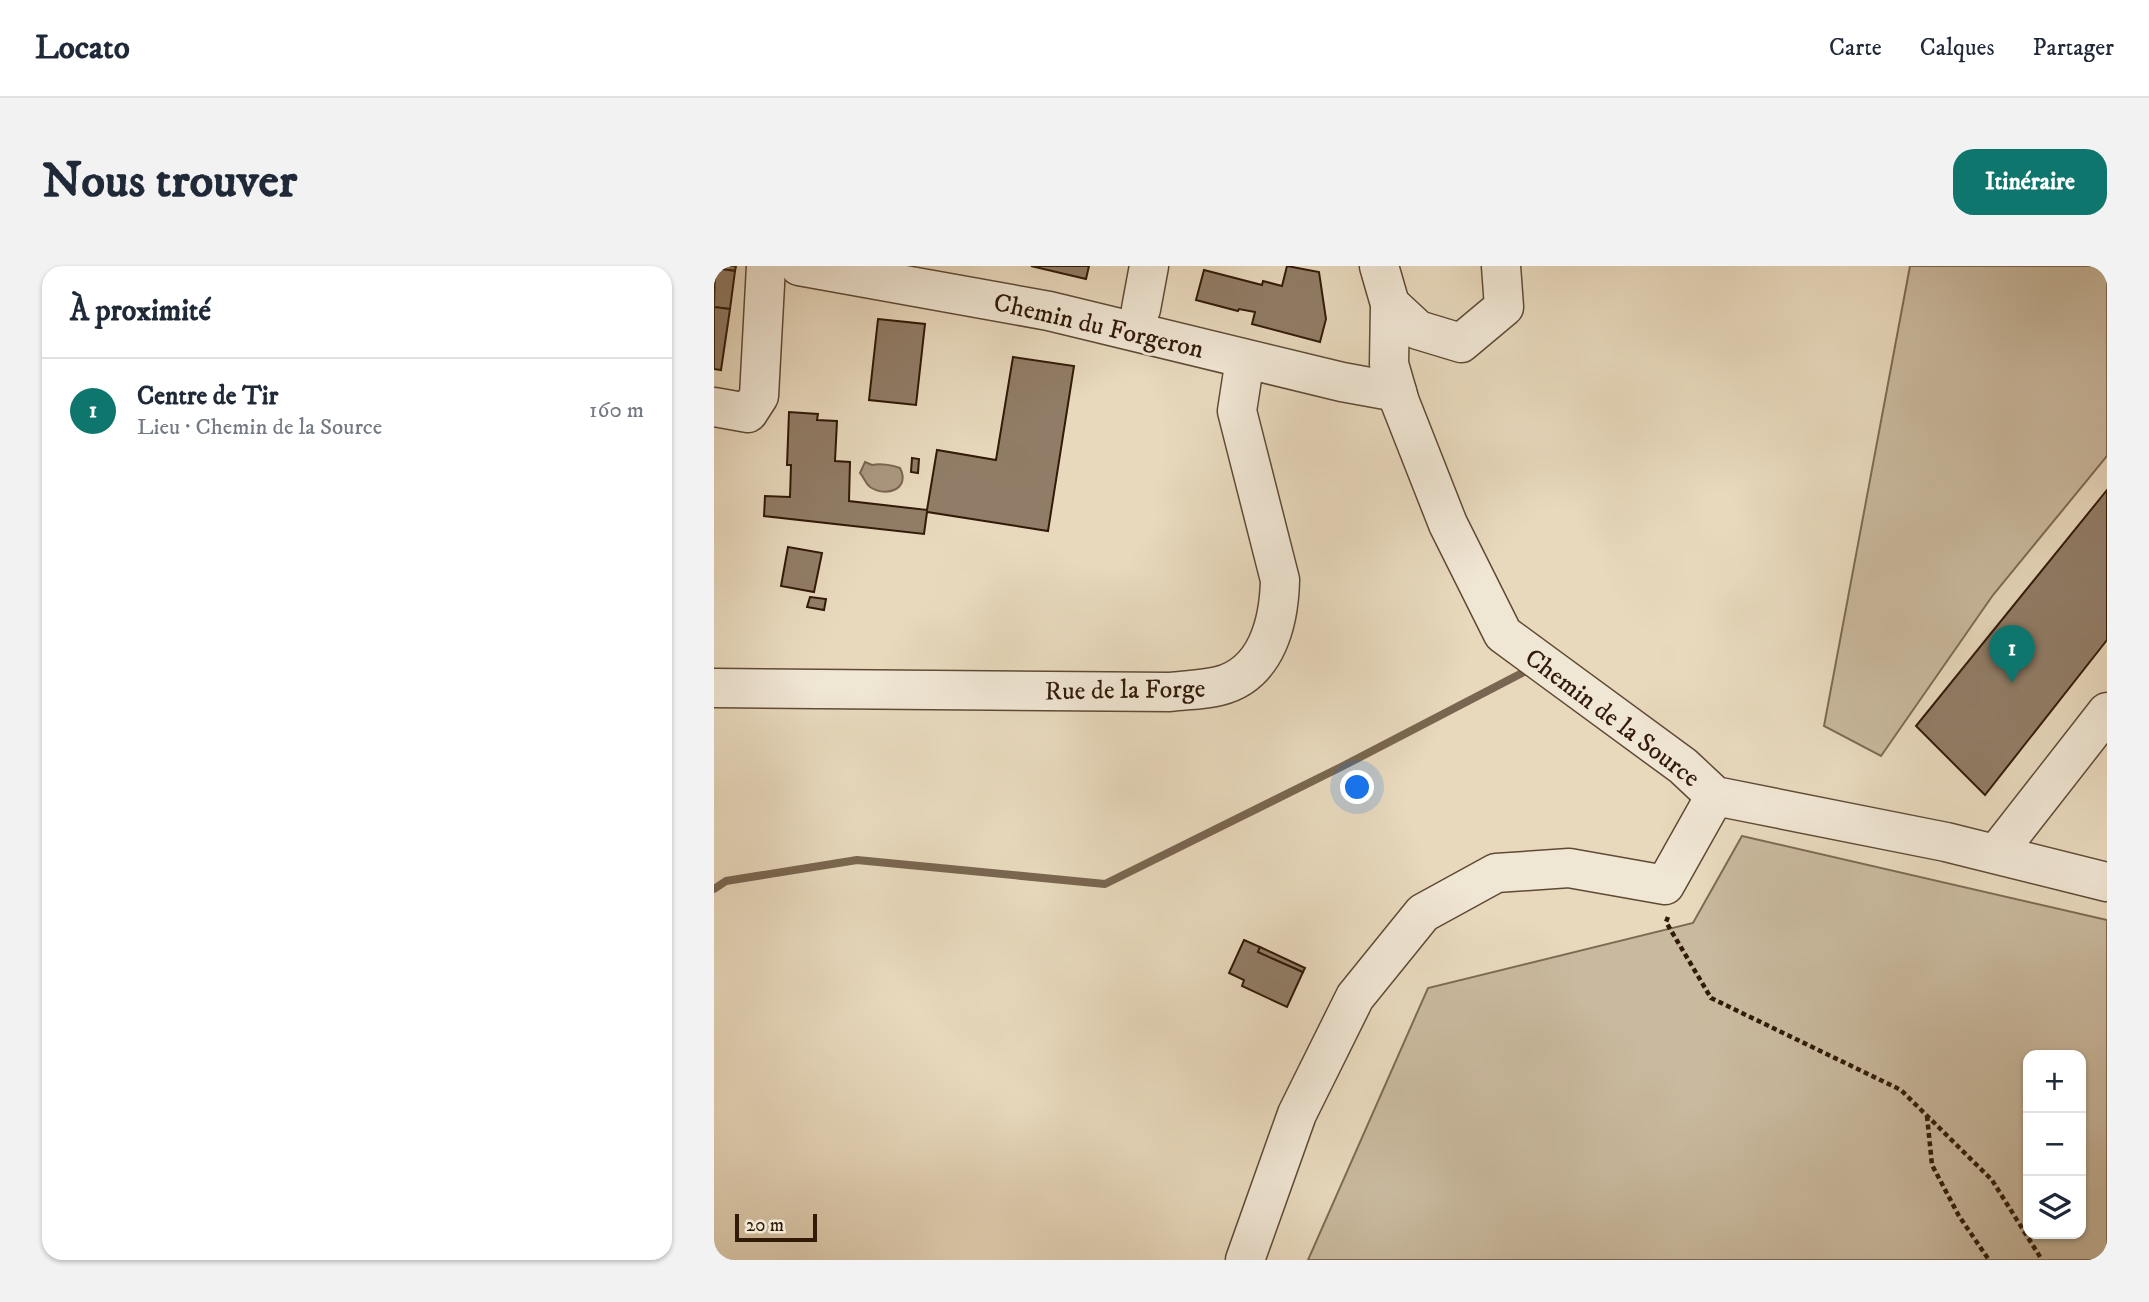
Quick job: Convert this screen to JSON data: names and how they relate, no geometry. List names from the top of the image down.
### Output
{
  "streets": {
    "street": ["Chemin du Forgeron", "Rue de la Forge", "Chemin de la Source"]
  },
  "crossings": [
    ["Chemin du Forgeron", "Rue de la Forge"],
    ["Chemin du Forgeron", "Chemin de la Source"]
  ],
  "scale_bar": "20 m",
  "page": {
    "header": "Locato",
    "nav": ["Carte", "Calques", "Partager"],
    "buttons": "Itinéraire",
    "title": "Nous trouver",
    "heading": "À proximité",
    "list": [
      {
        "mark": "1",
        "name": "Centre de Tir",
        "note": "Lieu · Chemin de la Source",
        "value": "160 m"
      }
    ],
    "pins": "1",
    "map_buttons": ["+", "−"],
    "scale": "20 m"
  }
}
